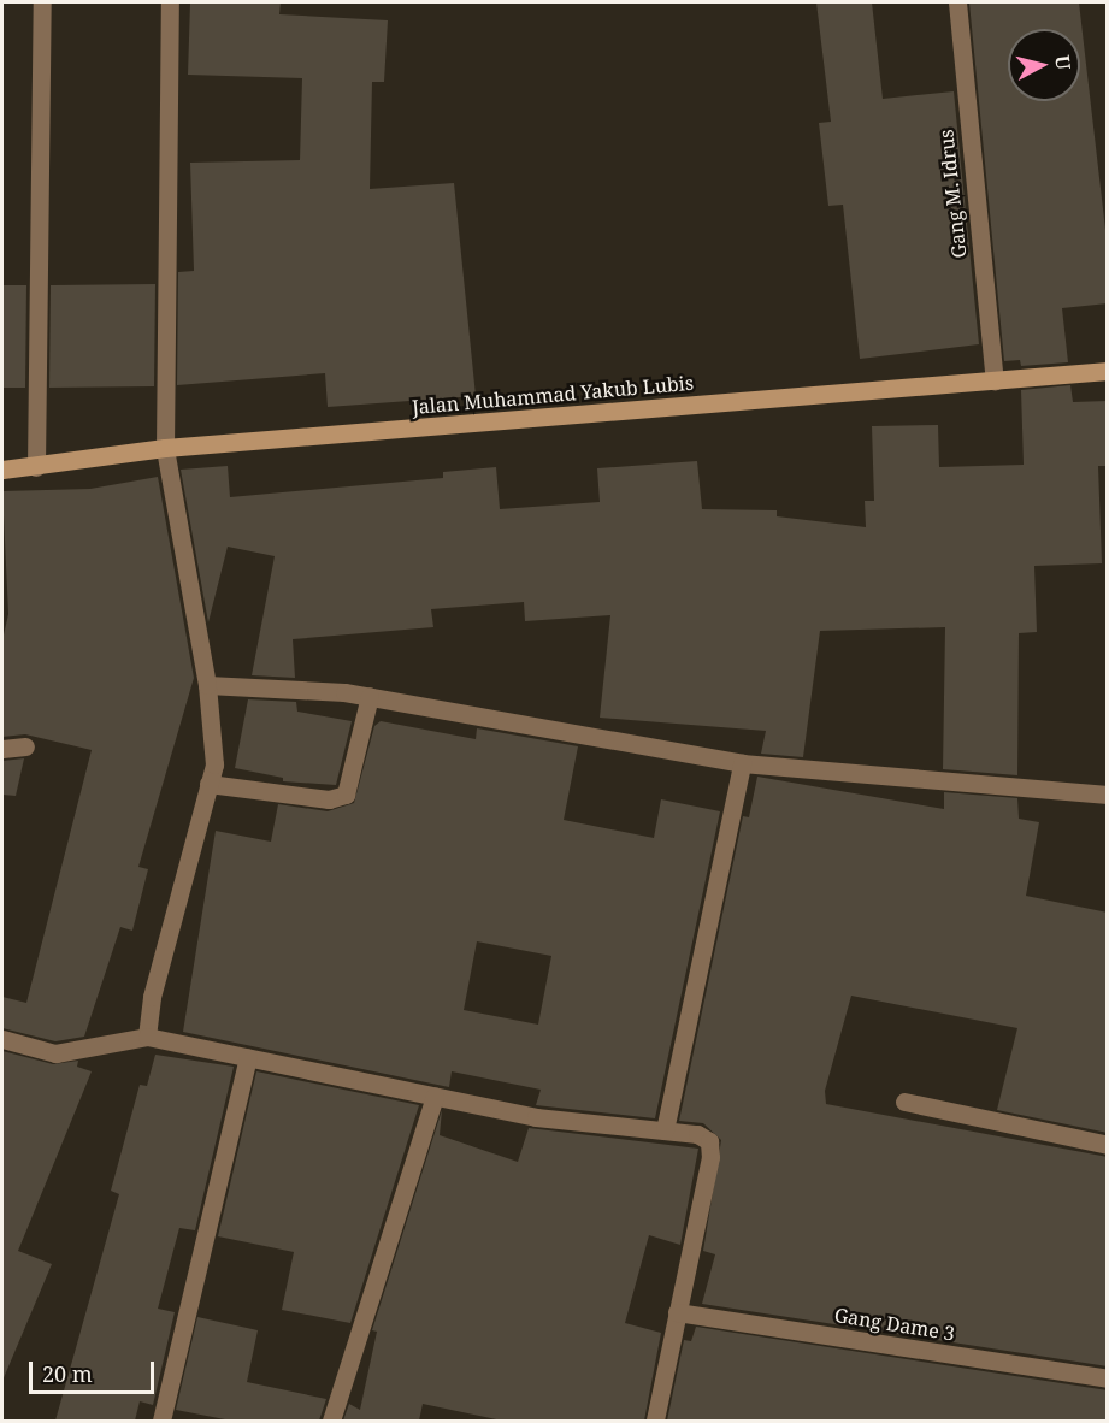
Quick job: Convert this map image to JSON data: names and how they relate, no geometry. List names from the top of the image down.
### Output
{
  "streets": {
    "main road": ["Jalan Muhammad Yakub Lubis"],
    "street": ["Gang M. Idrus", "Gang Dame 3"]
  },
  "crossings": [
    ["Gang M. Idrus", "Jalan Muhammad Yakub Lubis"]
  ],
  "scale_bar": "20 m",
  "north": "right"
}
